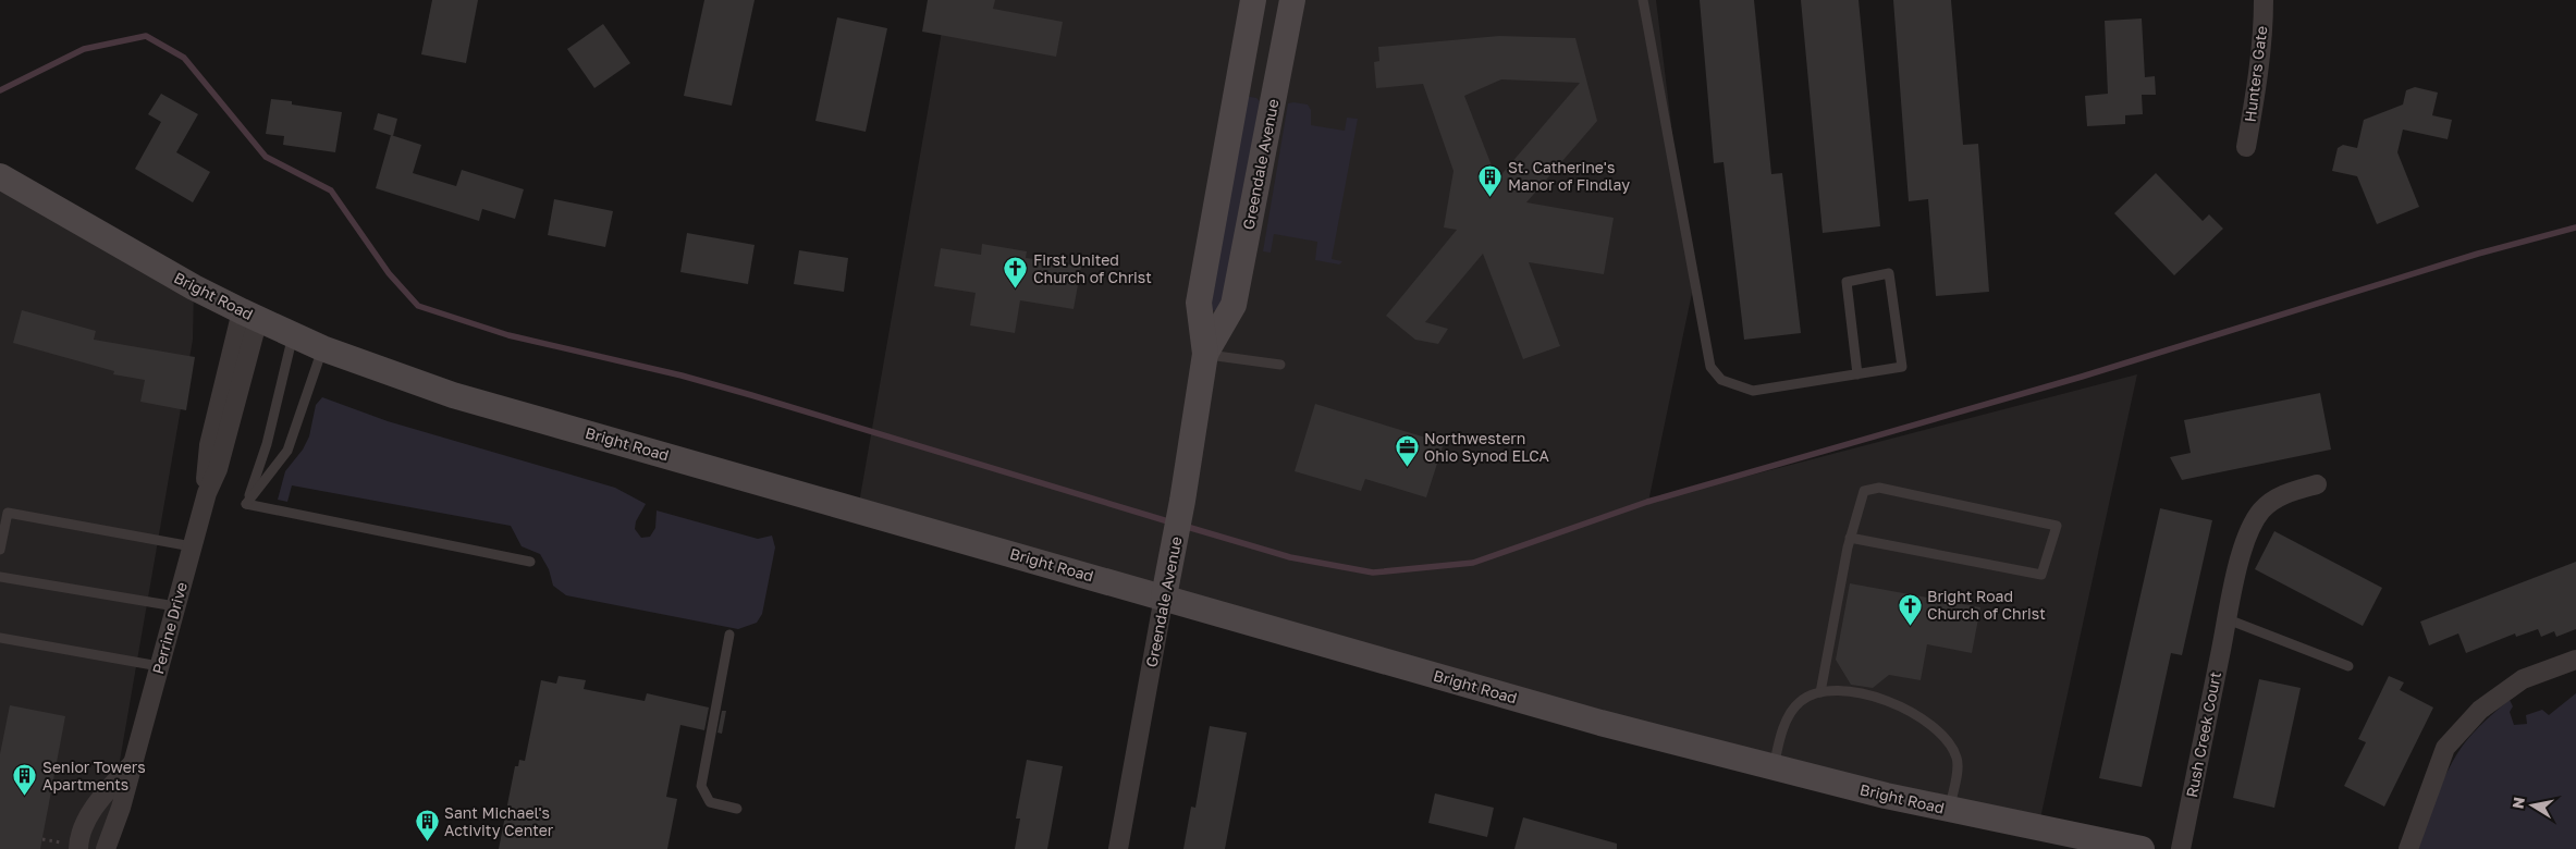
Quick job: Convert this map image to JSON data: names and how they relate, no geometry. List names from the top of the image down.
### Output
{
  "streets": {
    "main road": ["Greendale Avenue", "Bright Road"],
    "street": ["Hunters Gate", "Perrine Drive", "Rush Creek Court"]
  },
  "crossings": [
    ["Greendale Avenue", "Bright Road"],
    ["Bright Road", "Perrine Drive"]
  ],
  "places": {
    "building": ["St. Catherine's Manor of Findlay", "Senior Towers Apartments", "Sant Michael's Activity Center"],
    "church": ["First United Church of Christ", "Bright Road Church of Christ"],
    "office": ["Northwestern Ohio Synod ELCA"]
  },
  "north": "left"
}
